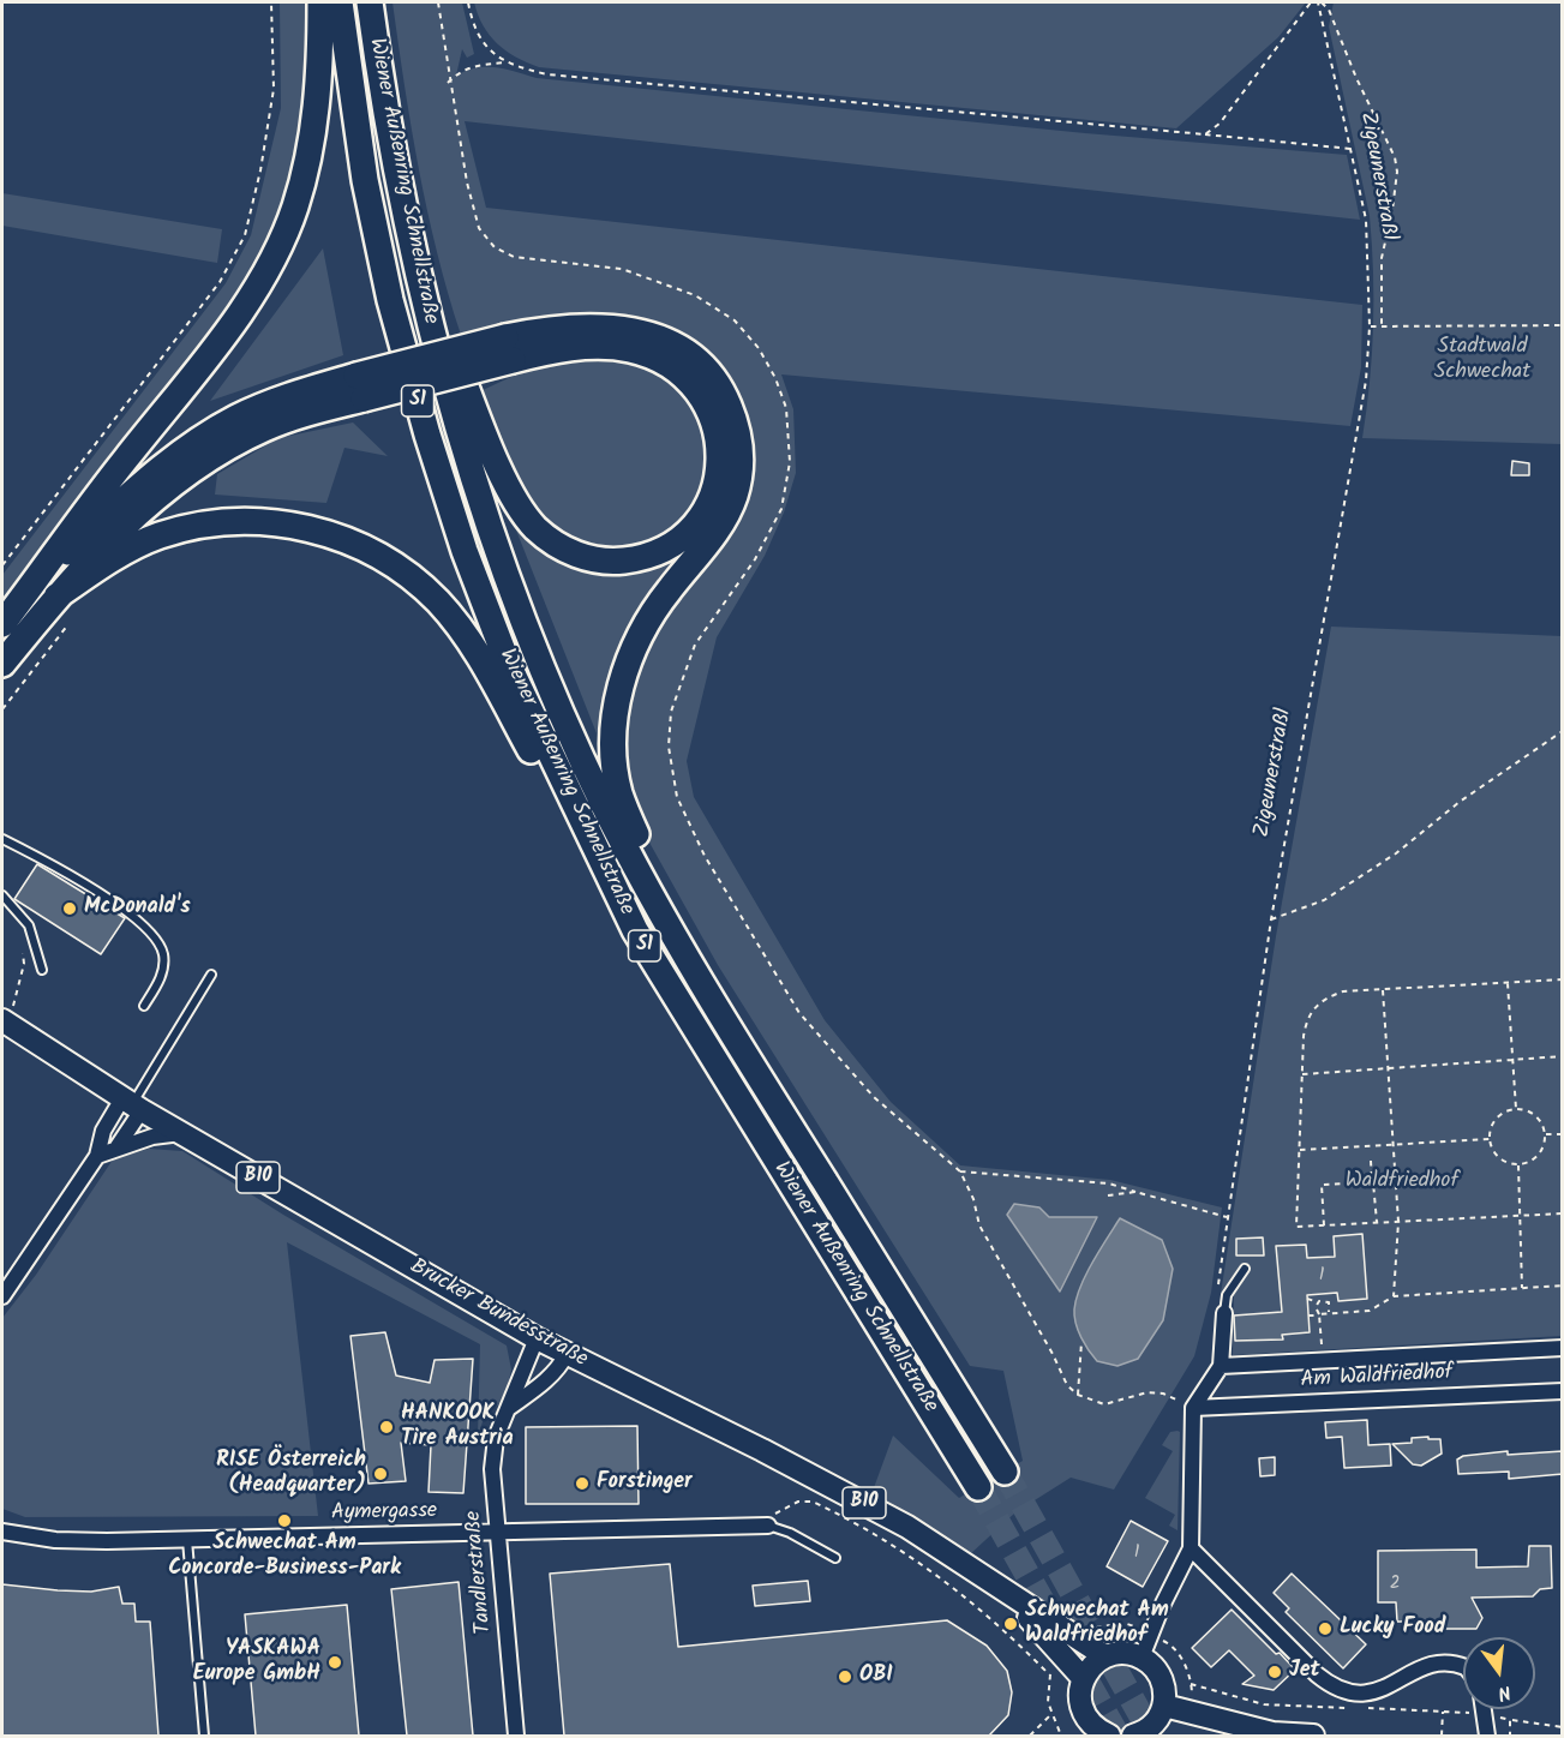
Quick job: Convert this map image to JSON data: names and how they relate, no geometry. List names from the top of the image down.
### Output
{
  "streets": {
    "highway": ["Wiener Außenring Schnellstraße", "S1"],
    "main road": ["B10", "Brucker Bundesstraße"],
    "street": ["Am Waldfriedhof", "Aymergasse", "Tandlerstraße"],
    "path": ["Zigeunerstraßl"]
  },
  "crossings": [
    ["B10", "Brucker Bundesstraße"],
    ["Brucker Bundesstraße", "Tandlerstraße"],
    ["Aymergasse", "Tandlerstraße"]
  ],
  "parks": ["Stadtwald Schwechat", "Waldfriedhof"],
  "places": [
    "McDonald's",
    "HANKOOK Tire Austria",
    "RISE Österreich (Headquarter)",
    "Forstinger",
    "Schwechat Am Concorde-Business-Park",
    "Schwechat Am Waldfriedhof",
    "Lucky Food",
    "YASKAWA Europe GmbH",
    "Jet",
    "OBI"
  ],
  "house_numbers": ["1", "1", "2"],
  "north": "bottom"
}
